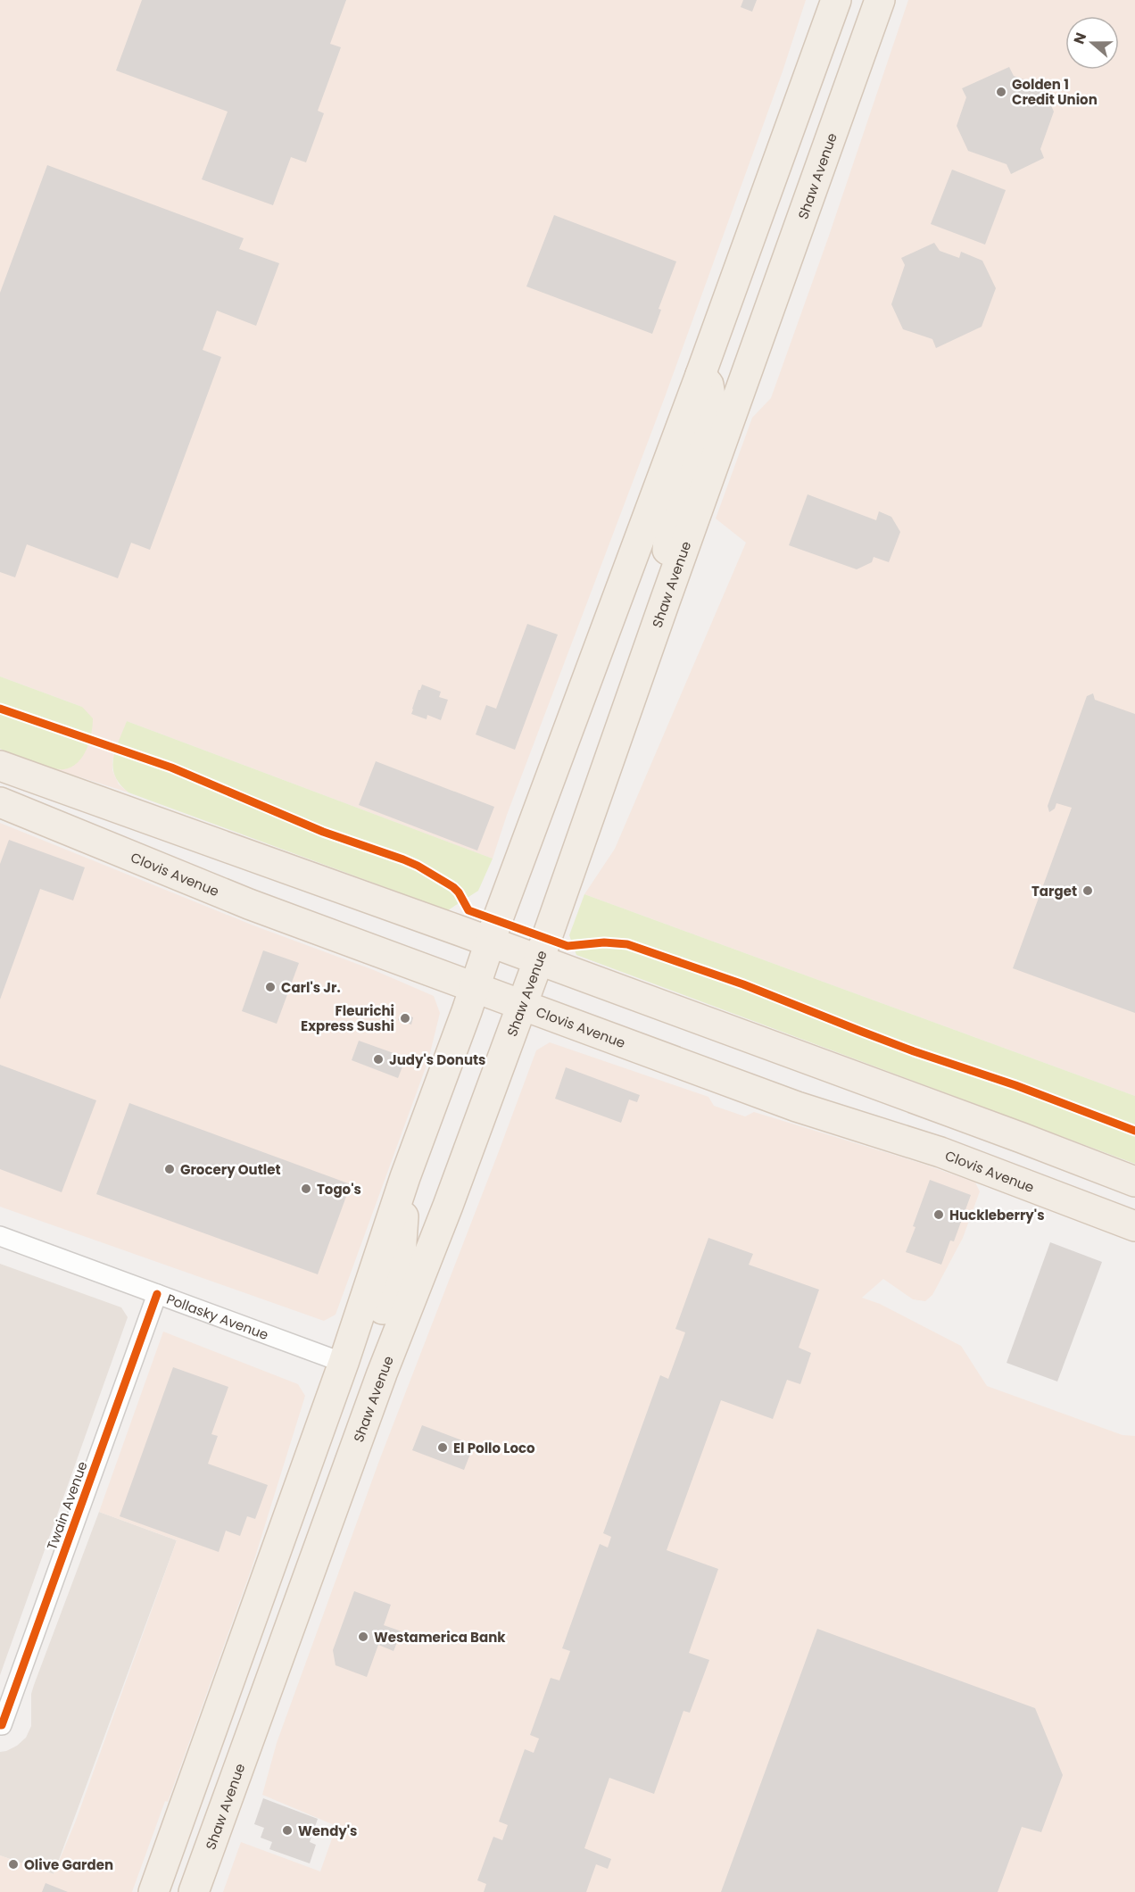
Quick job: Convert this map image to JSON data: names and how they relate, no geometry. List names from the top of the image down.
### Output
{
  "streets": {
    "main road": ["Shaw Avenue", "Clovis Avenue"],
    "street": ["Pollasky Avenue", "Twain Avenue"]
  },
  "crossings": [
    ["Shaw Avenue", "Clovis Avenue"],
    ["Pollasky Avenue", "Twain Avenue"]
  ],
  "places": [
    "Golden 1 Credit Union",
    "Target",
    "Carl's Jr.",
    "Fleurichi Express Sushi",
    "Judy's Donuts",
    "Grocery Outlet",
    "Togo's",
    "Huckleberry's",
    "El Pollo Loco",
    "Westamerica Bank",
    "Wendy's",
    "Olive Garden"
  ],
  "north": "left"
}
